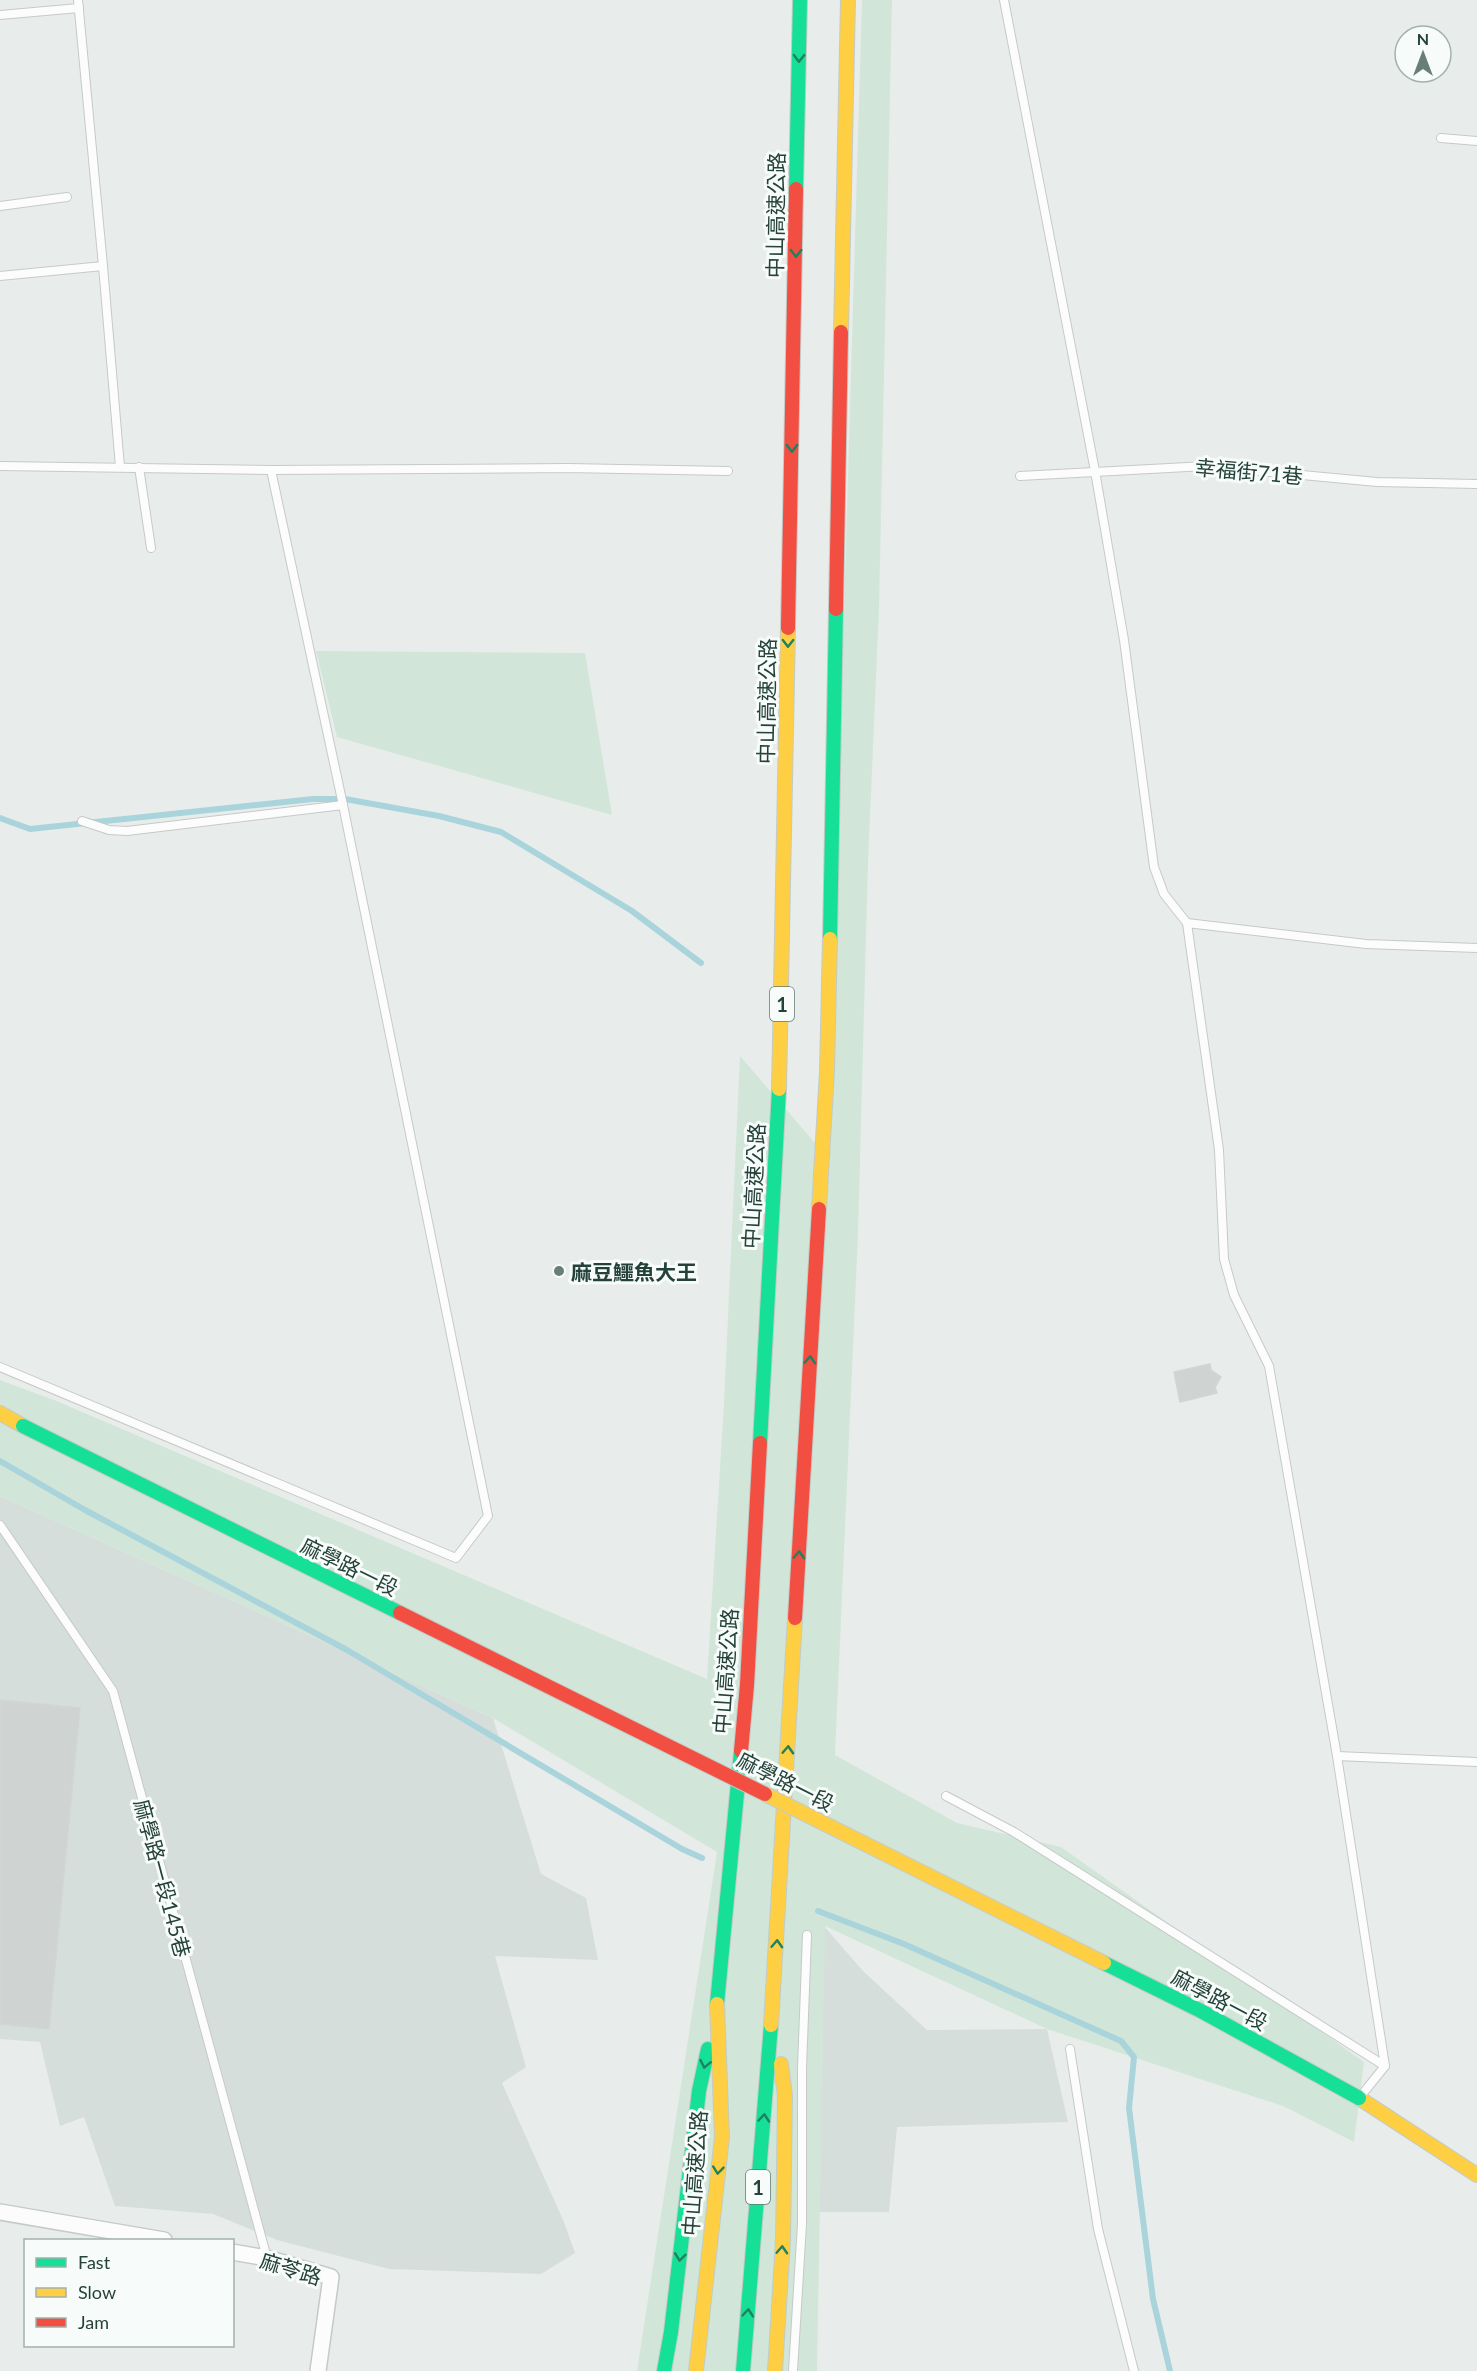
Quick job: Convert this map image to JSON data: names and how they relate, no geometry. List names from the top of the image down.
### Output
{
  "streets": {
    "main road": ["中山高速公路", "1", "麻學路一段"],
    "street": ["麻苓路"],
    "lane": ["幸福街71巷", "麻學路一段145巷"]
  },
  "crossings": [
    ["麻學路一段145巷", "麻苓路"]
  ],
  "places": ["麻豆鱷魚大王"],
  "legend": ["Fast", "Slow", "Jam"],
  "north": "top"
}
